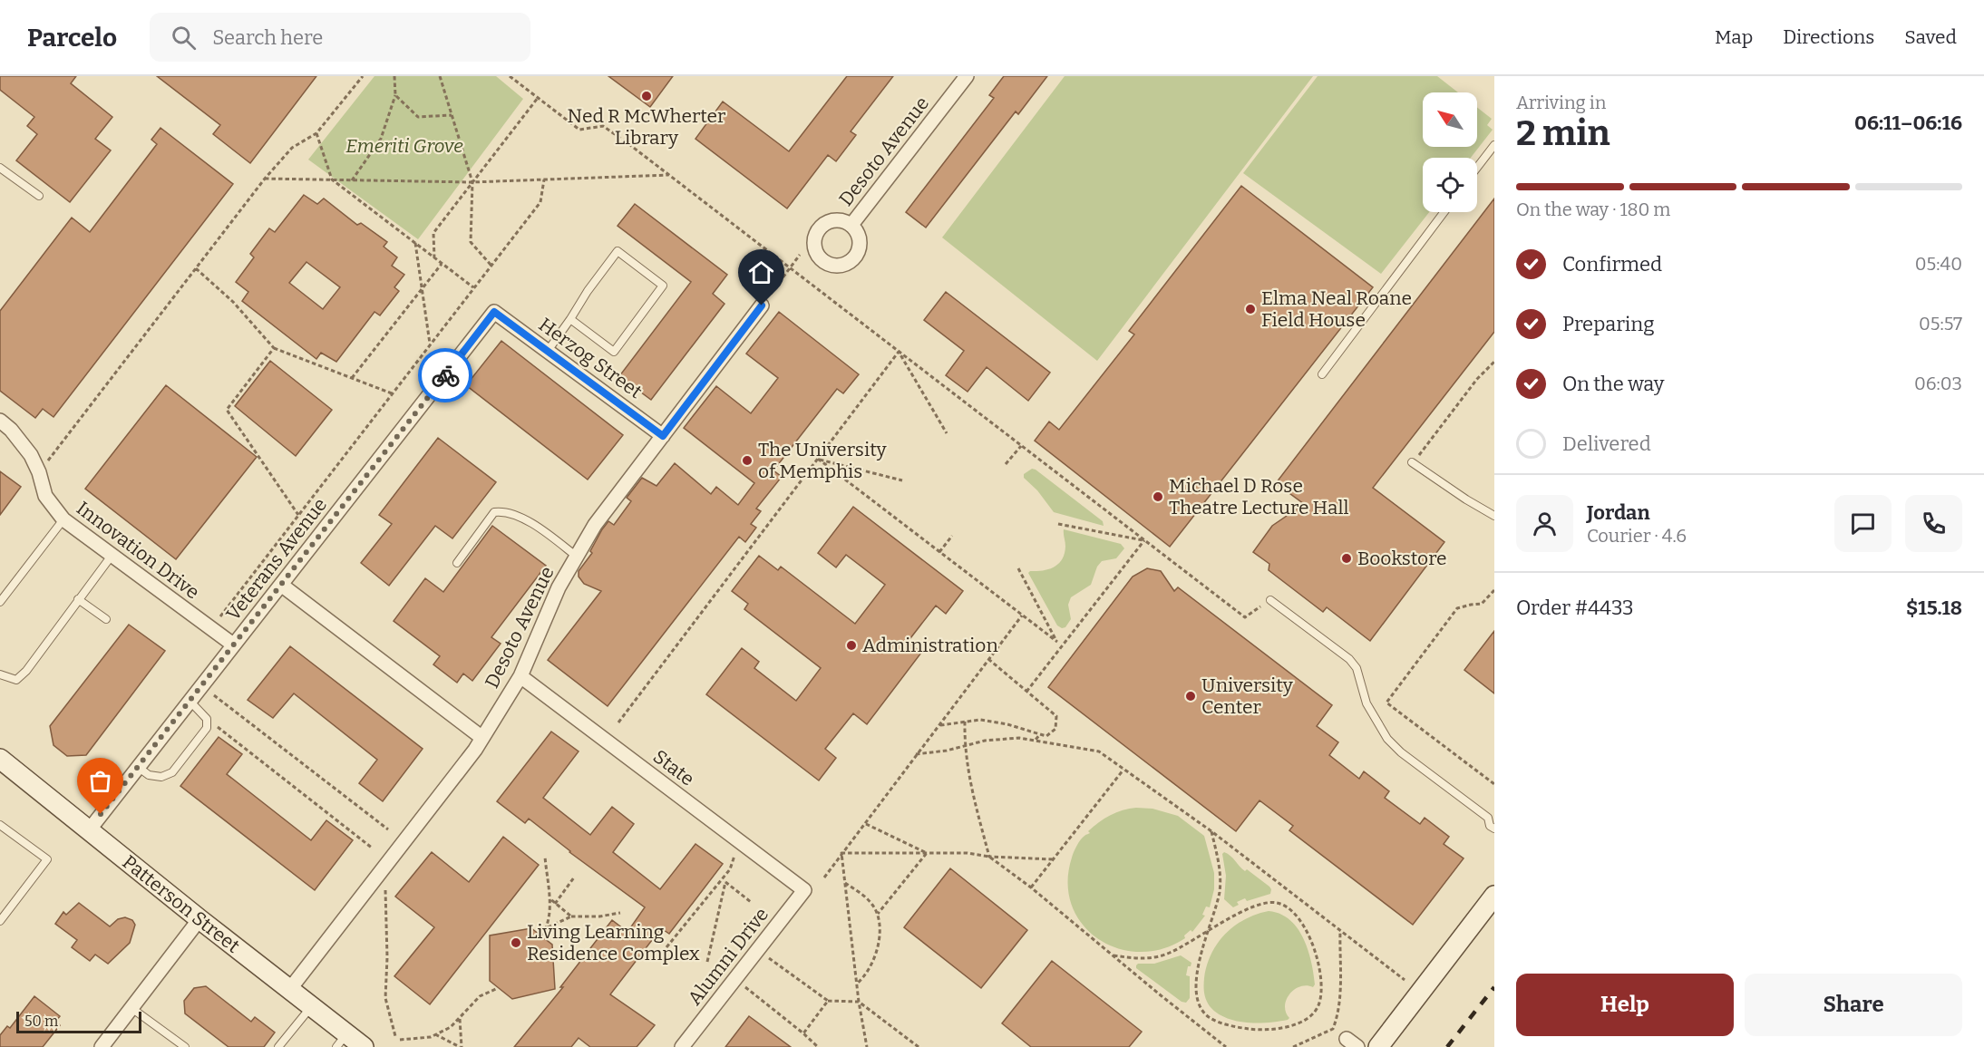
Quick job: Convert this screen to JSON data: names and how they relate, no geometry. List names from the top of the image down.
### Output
{
  "streets": {
    "street": [
      "Desoto Avenue",
      "Herzog Street",
      "Innovation Drive",
      "Veterans Avenue",
      "State",
      "Patterson Street",
      "Alumni Drive"
    ]
  },
  "crossings": [
    ["Desoto Avenue", "Herzog Street"],
    ["Desoto Avenue", "State"],
    ["Desoto Avenue", "Patterson Street"],
    ["Herzog Street", "Veterans Avenue"],
    ["Innovation Drive", "Veterans Avenue"],
    ["Veterans Avenue", "Patterson Street"],
    ["State", "Alumni Drive"]
  ],
  "parks": ["Emeriti Grove"],
  "places": [
    "Ned R McWherter Library",
    "Elma Neal Roane Field House",
    "The University of Memphis",
    "Michael D Rose Theatre Lecture Hall",
    "Bookstore",
    "Administration",
    "University Center",
    "Living Learning Residence Complex"
  ],
  "scale_bar": "50 m",
  "north": "top left",
  "page": {
    "header": "Parcelo",
    "search": "Search here",
    "nav": ["Map", "Directions", "Saved"],
    "heading": ["2 min", "Arriving in", "06:11–06:16"],
    "panel": [
      "Jordan",
      "Courier · 4.6",
      "Order #4433",
      "$15.18"
    ],
    "bar": "On the way · 180 m",
    "list": [
      ["Confirmed", "05:40"],
      ["Preparing", "05:57"],
      ["On the way", "06:03"],
      "Delivered"
    ],
    "buttons": ["Help", "Share"],
    "scale": "50 m"
  }
}
